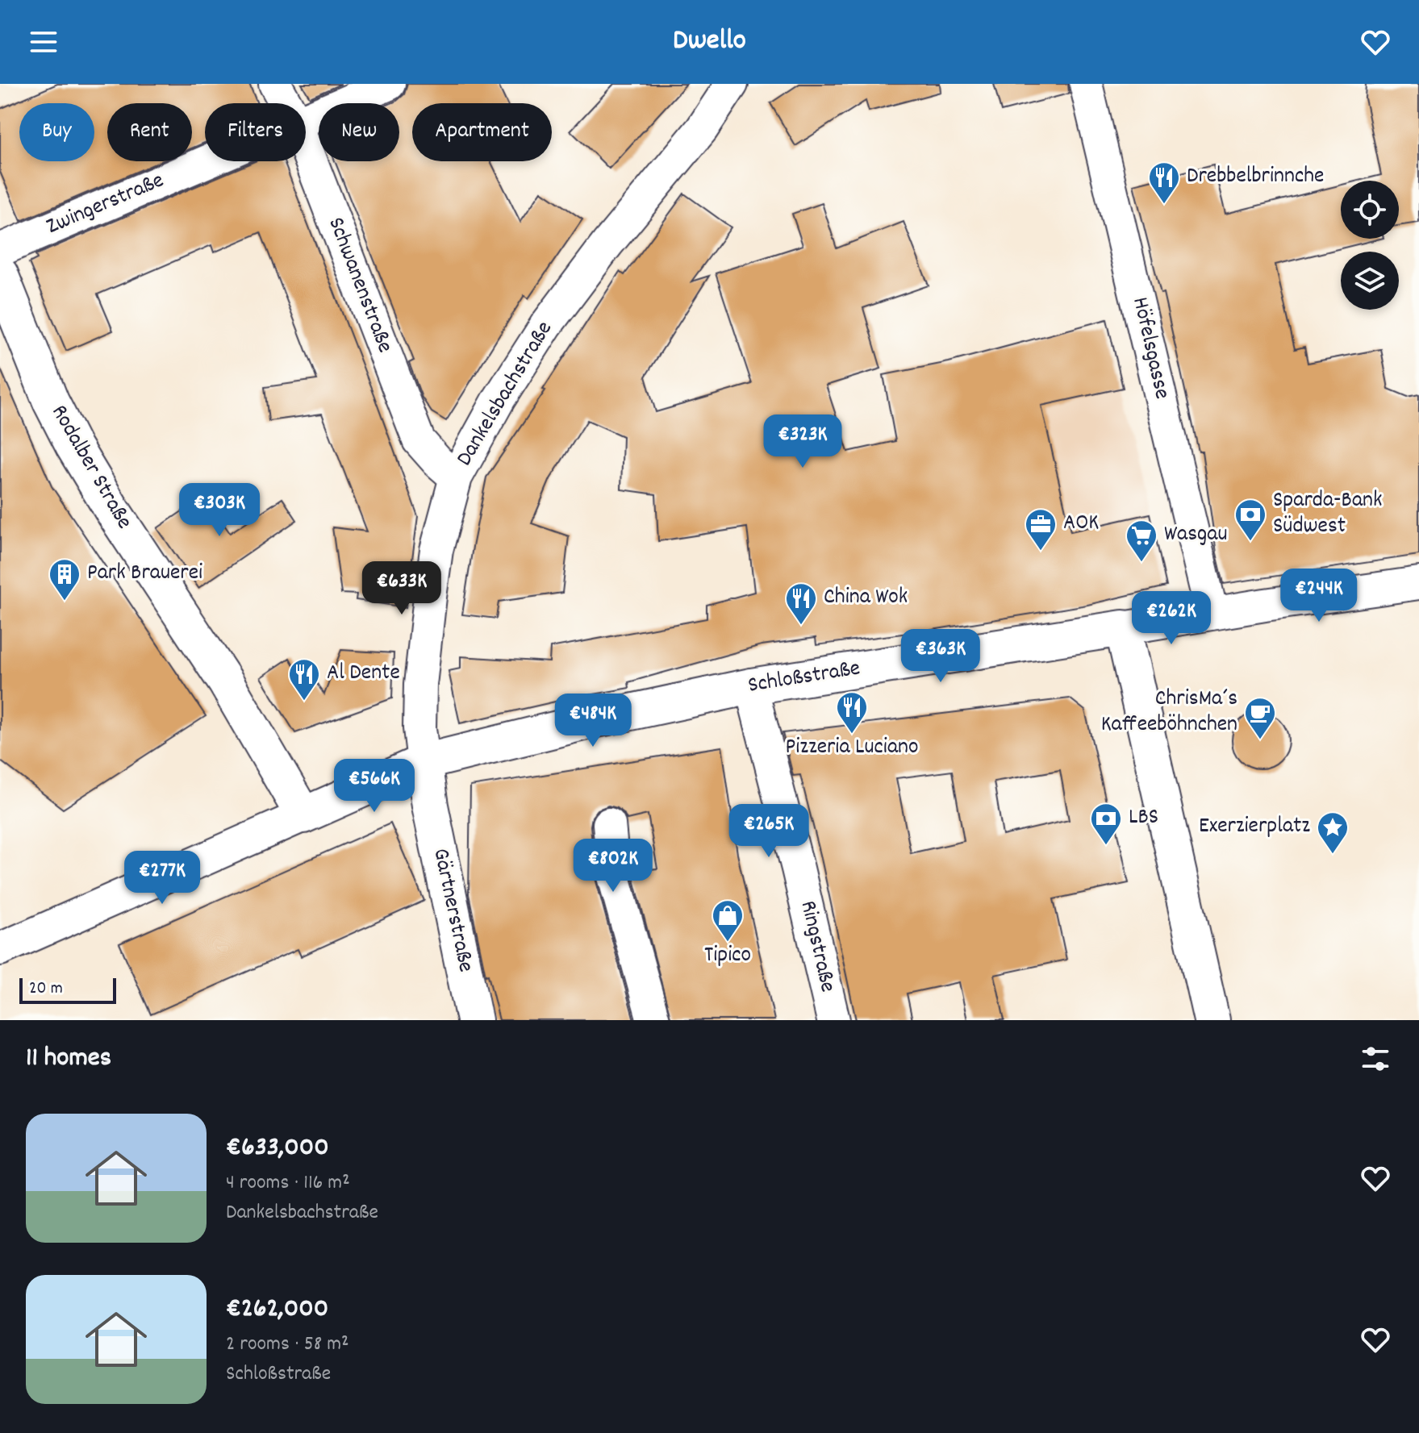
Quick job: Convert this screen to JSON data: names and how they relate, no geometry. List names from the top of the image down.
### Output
{
  "streets": {
    "main road": ["Rodalber Straße", "Schloßstraße", "Gärtnerstraße"],
    "street": [
      "Zwingerstraße",
      "Schwanenstraße",
      "Höfelsgasse",
      "Dankelsbachstraße",
      "Ringstraße"
    ]
  },
  "crossings": [
    ["Schwanenstraße", "Dankelsbachstraße"],
    ["Höfelsgasse", "Schloßstraße"],
    ["Dankelsbachstraße", "Schloßstraße"],
    ["Dankelsbachstraße", "Gärtnerstraße"],
    ["Rodalber Straße", "Schloßstraße"],
    ["Schloßstraße", "Gärtnerstraße"],
    ["Schloßstraße", "Ringstraße"]
  ],
  "places": {
    "restaurant": [
      "Drebbelbrinnche",
      "China Wok",
      "Al Dente",
      "Pizzeria Luciano"
    ],
    "bank": ["Sparda-Bank Südwest", "LBS"],
    "office": ["AOK"],
    "supermarket": ["Wasgau"],
    "building": ["Park Brauerei"],
    "cafe": ["ChrisMa´s Kaffeeböhnchen"],
    "place": ["Exerzierplatz"],
    "shop": ["Tipico"]
  },
  "scale_bar": "20 m",
  "page": {
    "header": "Dwello",
    "chip": [
      "Buy",
      "Rent",
      "Filters",
      "New",
      "Apartment"
    ],
    "price": [
      "€323K",
      "€303K",
      "€633K",
      "€244K",
      "€262K",
      "€363K",
      "€484K",
      "€566K",
      "€265K",
      "€802K",
      "€277K"
    ],
    "scale": "20 m",
    "heading": "11 homes",
    "list": [
      {
        "name": "€633,000",
        "note": "4 rooms · 116 m² · Dankelsbachstraße"
      },
      {
        "name": "€262,000",
        "note": "2 rooms · 58 m² · Schloßstraße"
      }
    ]
  }
}
